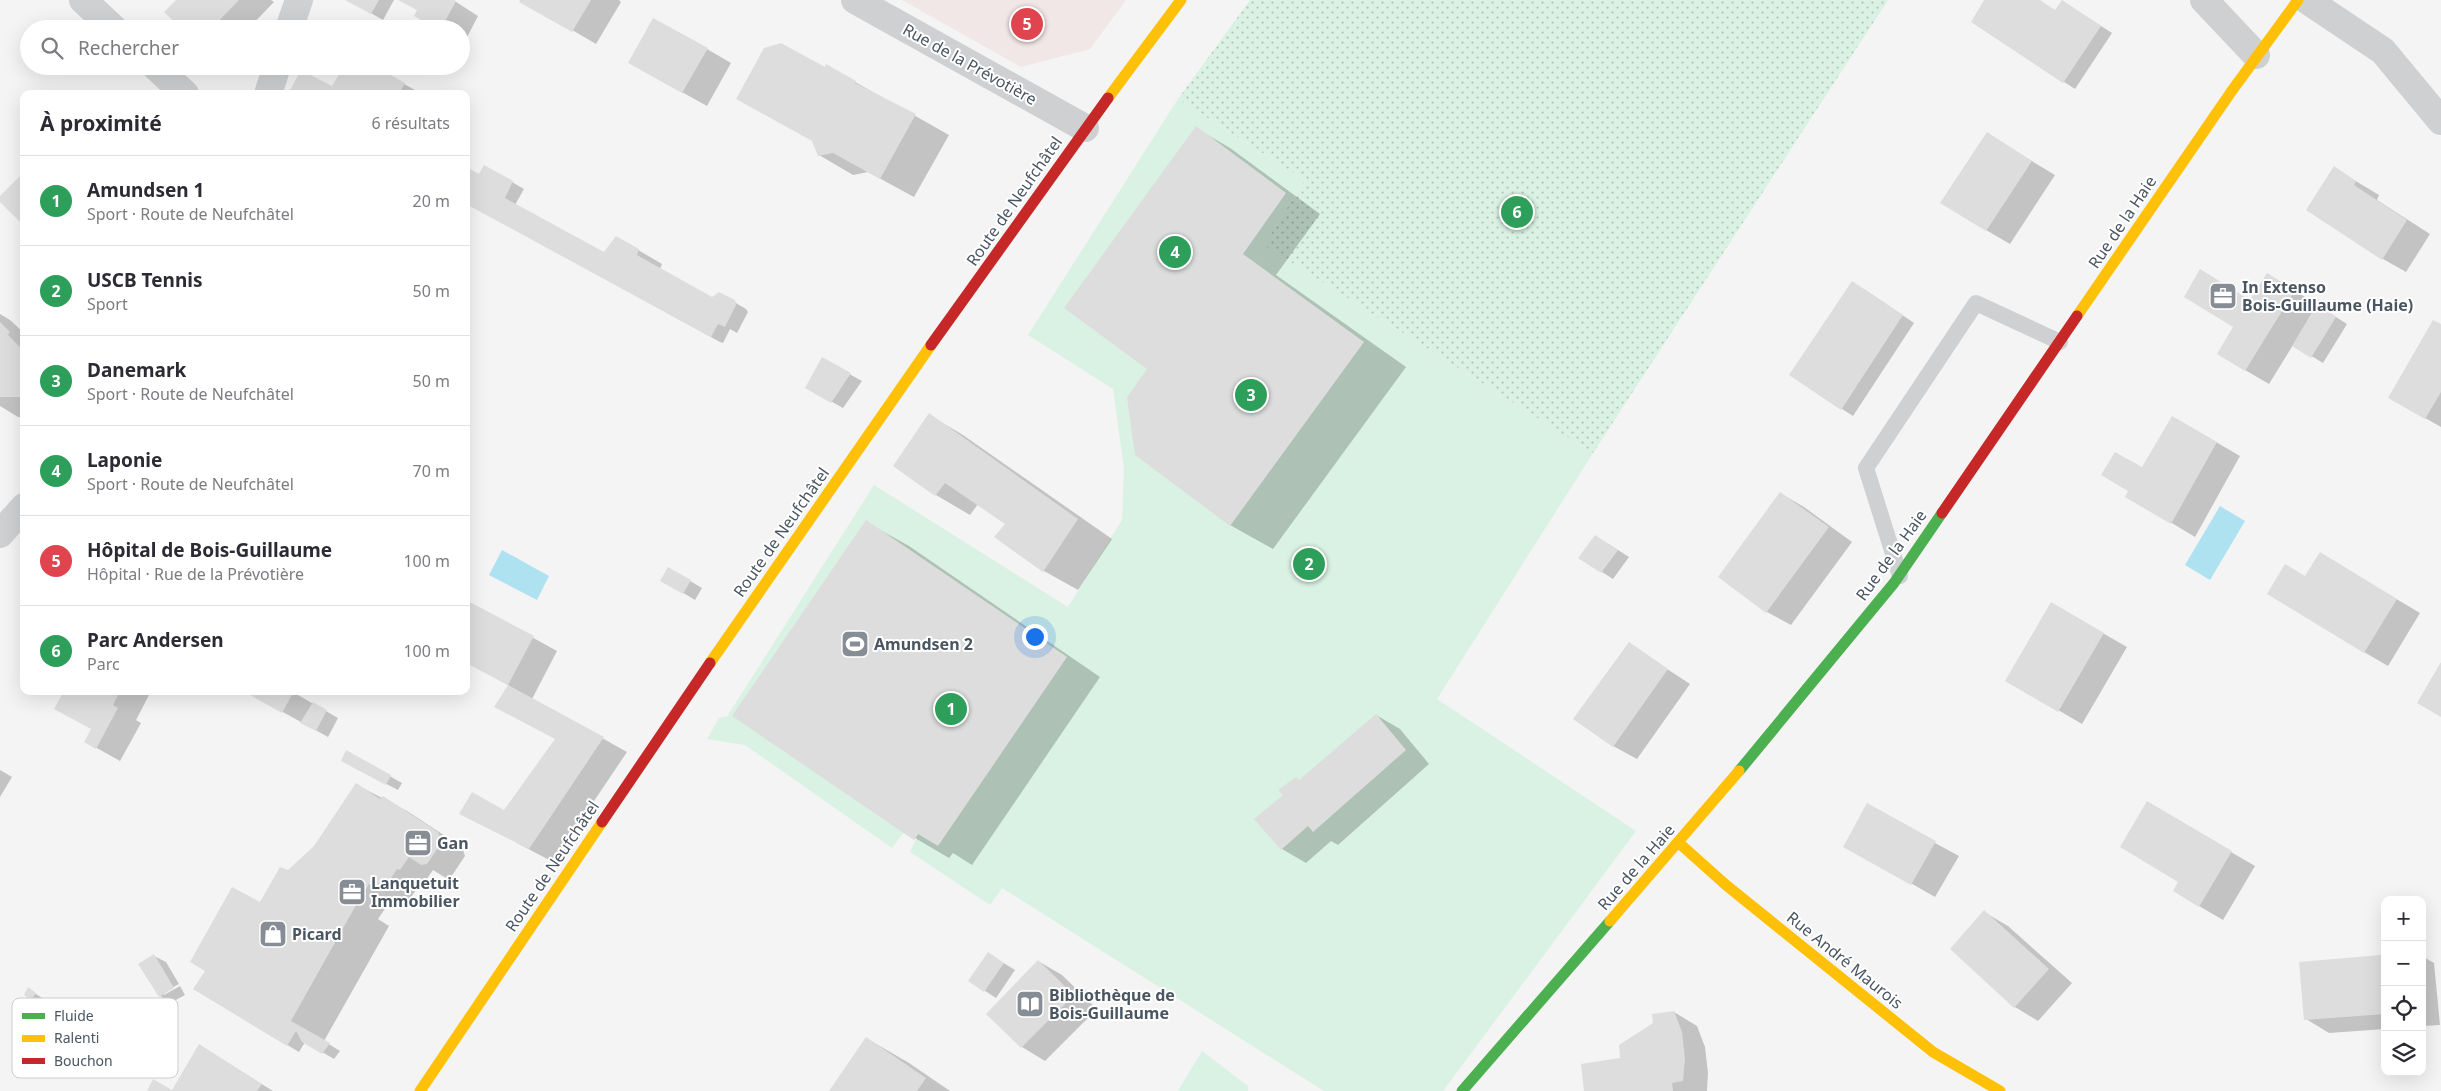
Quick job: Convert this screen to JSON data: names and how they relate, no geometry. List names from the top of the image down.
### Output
{
  "streets": {
    "street": [
      "Rue de la Prévotière",
      "Route de Neufchâtel",
      "Rue de la Haie",
      "Rue André Maurois"
    ]
  },
  "crossings": [
    ["Rue de la Prévotière", "Route de Neufchâtel"],
    ["Rue de la Haie", "Rue André Maurois"]
  ],
  "places": {
    "office": ["In Extenso Bois-Guillaume (Haie)", "Gan", "Lanquetuit Immobilier"],
    "sports": ["Amundsen 2"],
    "shop": ["Picard"],
    "library": ["Bibliothèque de Bois-Guillaume"]
  },
  "legend": ["Fluide", "Ralenti", "Bouchon"],
  "page": {
    "pins": [
      "5",
      "6",
      "4",
      "3",
      "2",
      "1"
    ],
    "search": "Rechercher",
    "heading": ["À proximité", "6 résultats"],
    "list": [
      {
        "mark": "1",
        "name": "Amundsen 1",
        "note": "Sport · Route de Neufchâtel",
        "value": "20 m"
      },
      {
        "mark": "2",
        "name": "USCB Tennis",
        "note": "Sport",
        "value": "50 m"
      },
      {
        "mark": "3",
        "name": "Danemark",
        "note": "Sport · Route de Neufchâtel",
        "value": "50 m"
      },
      {
        "mark": "4",
        "name": "Laponie",
        "note": "Sport · Route de Neufchâtel",
        "value": "70 m"
      },
      {
        "mark": "5",
        "name": "Hôpital de Bois-Guillaume",
        "note": "Hôpital · Rue de la Prévotière",
        "value": "100 m"
      },
      {
        "mark": "6",
        "name": "Parc Andersen",
        "note": "Parc",
        "value": "100 m"
      }
    ],
    "map_buttons": ["+", "−"]
  }
}
